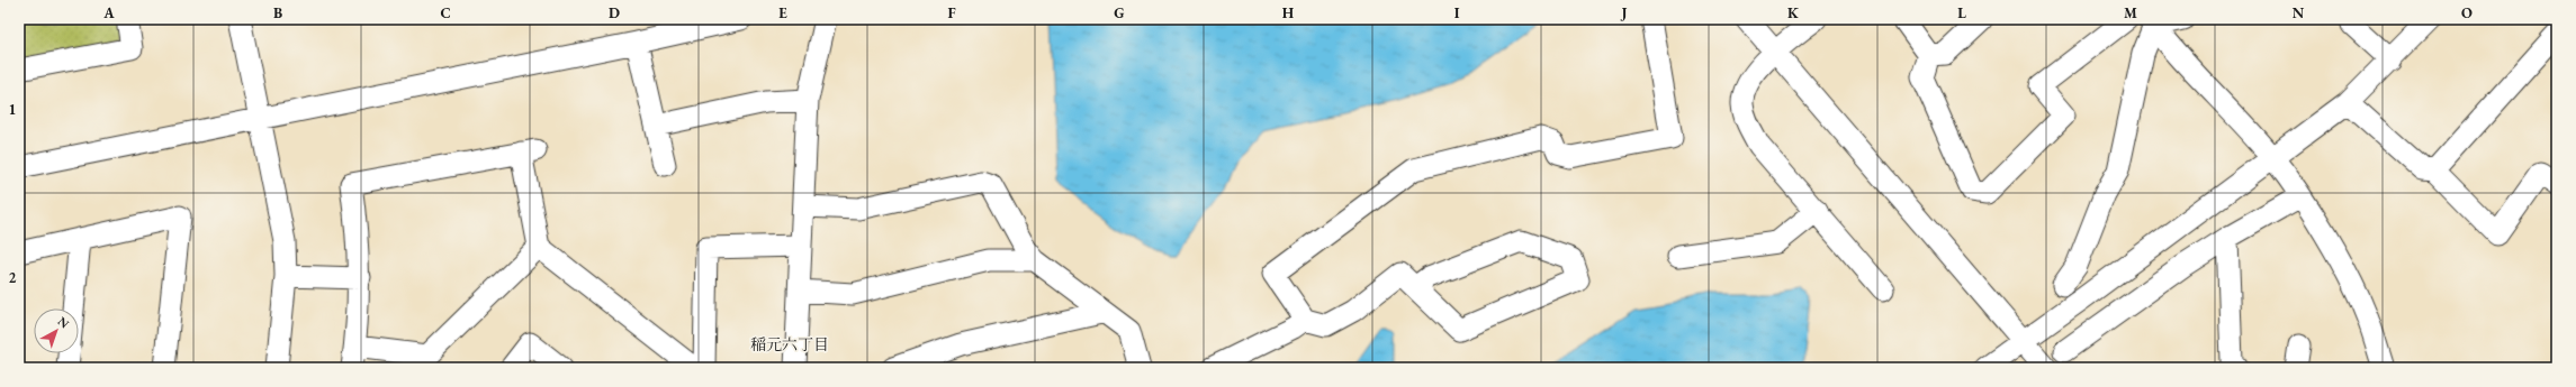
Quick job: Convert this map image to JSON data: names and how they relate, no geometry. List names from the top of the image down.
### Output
{
  "districts": ["稲元六丁目"],
  "north": "top right",
  "grid": {
    "columns": [
      "A",
      "B",
      "C",
      "D",
      "E",
      "F",
      "G",
      "H",
      "I",
      "J",
      "K",
      "L",
      "M",
      "N",
      "O"
    ],
    "rows": ["1", "2"]
  }
}
